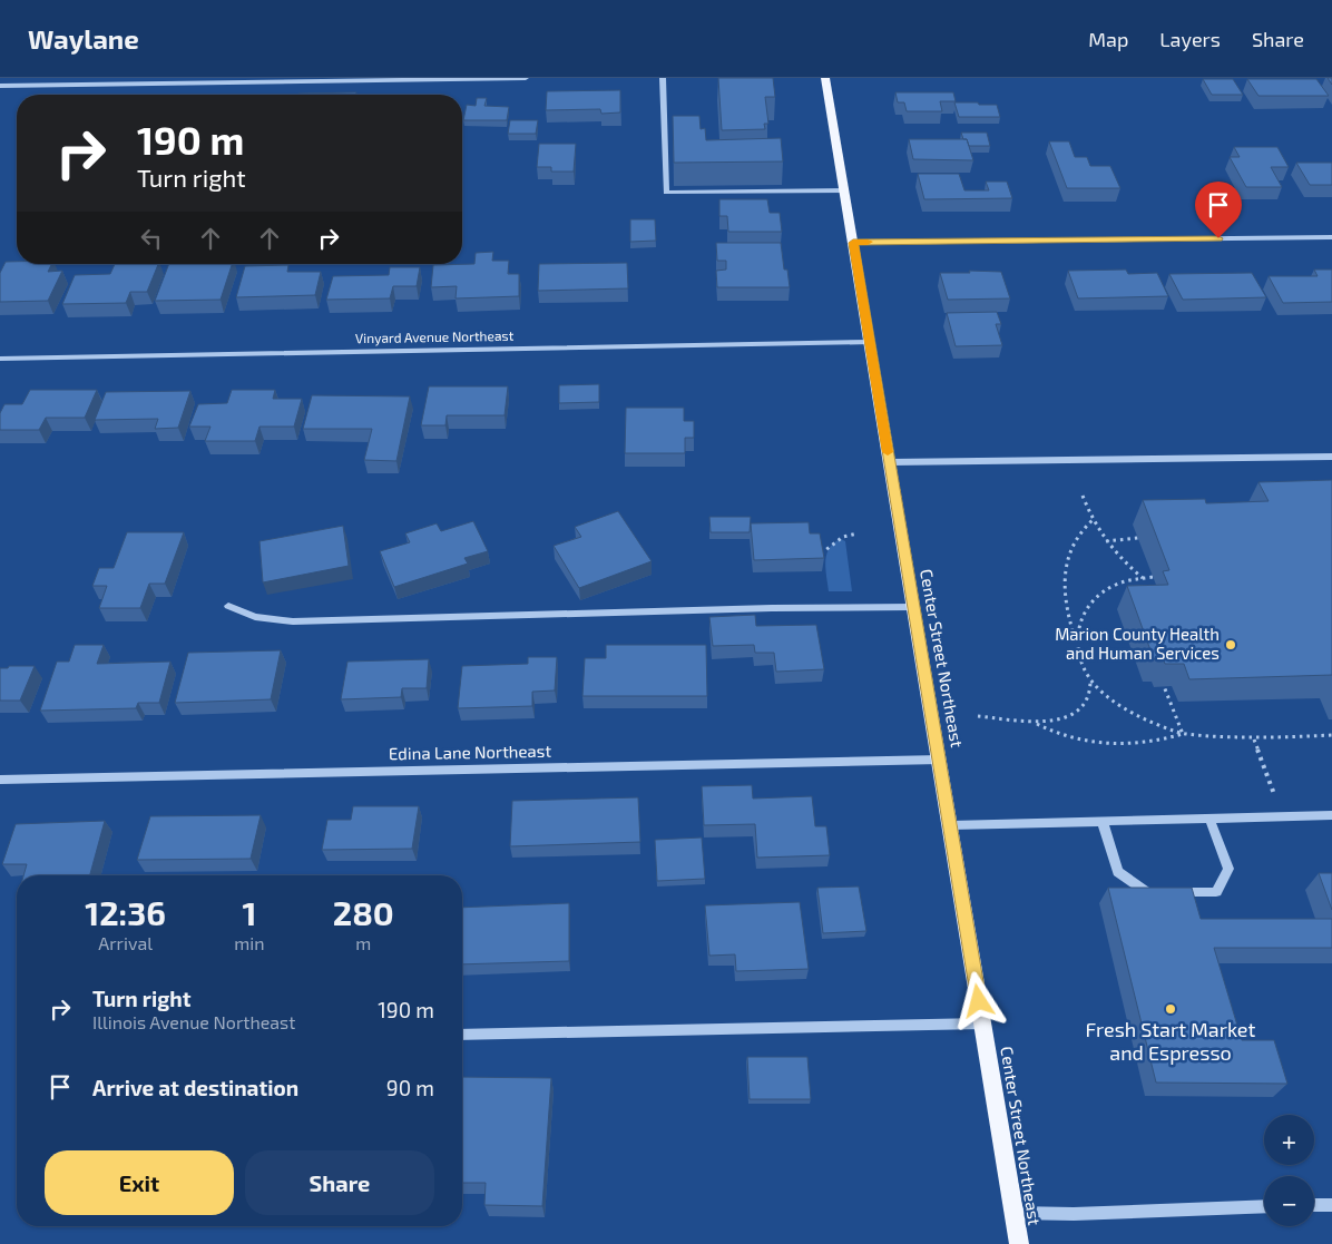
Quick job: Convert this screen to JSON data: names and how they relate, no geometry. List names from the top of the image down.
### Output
{
  "streets": {
    "main road": ["Center Street Northeast"],
    "street": ["Vinyard Avenue Northeast", "Edina Lane Northeast"]
  },
  "crossings": [
    ["Vinyard Avenue Northeast", "Center Street Northeast"],
    ["Center Street Northeast", "Edina Lane Northeast"]
  ],
  "places": ["Marion County Health and Human Services", "Fresh Start Market and Espresso"],
  "page": {
    "header": "Waylane",
    "nav": ["Map", "Layers", "Share"],
    "turn": ["190 m", "Turn right"],
    "eta": [
      "12:36",
      "Arrival",
      "1",
      "min",
      "280",
      "m"
    ],
    "list": [
      {
        "name": "Turn right",
        "note": "Illinois Avenue Northeast",
        "value": "190 m"
      },
      {
        "name": "Arrive at destination",
        "value": "90 m"
      }
    ],
    "map_buttons": ["+", "−"],
    "buttons": ["Exit", "Share"]
  }
}
